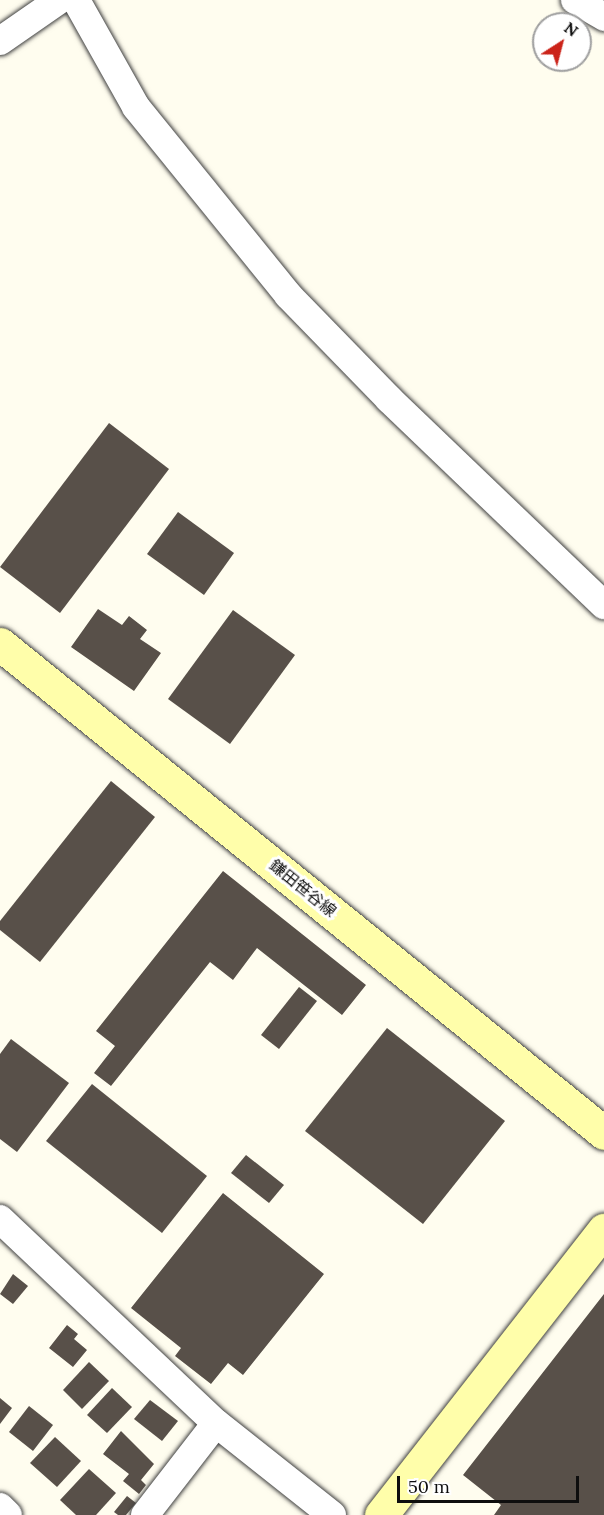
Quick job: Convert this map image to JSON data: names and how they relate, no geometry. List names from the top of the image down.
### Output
{
  "streets": {
    "street": ["鎌田笹谷線"]
  },
  "scale_bar": "50 m",
  "north": "top right"
}
